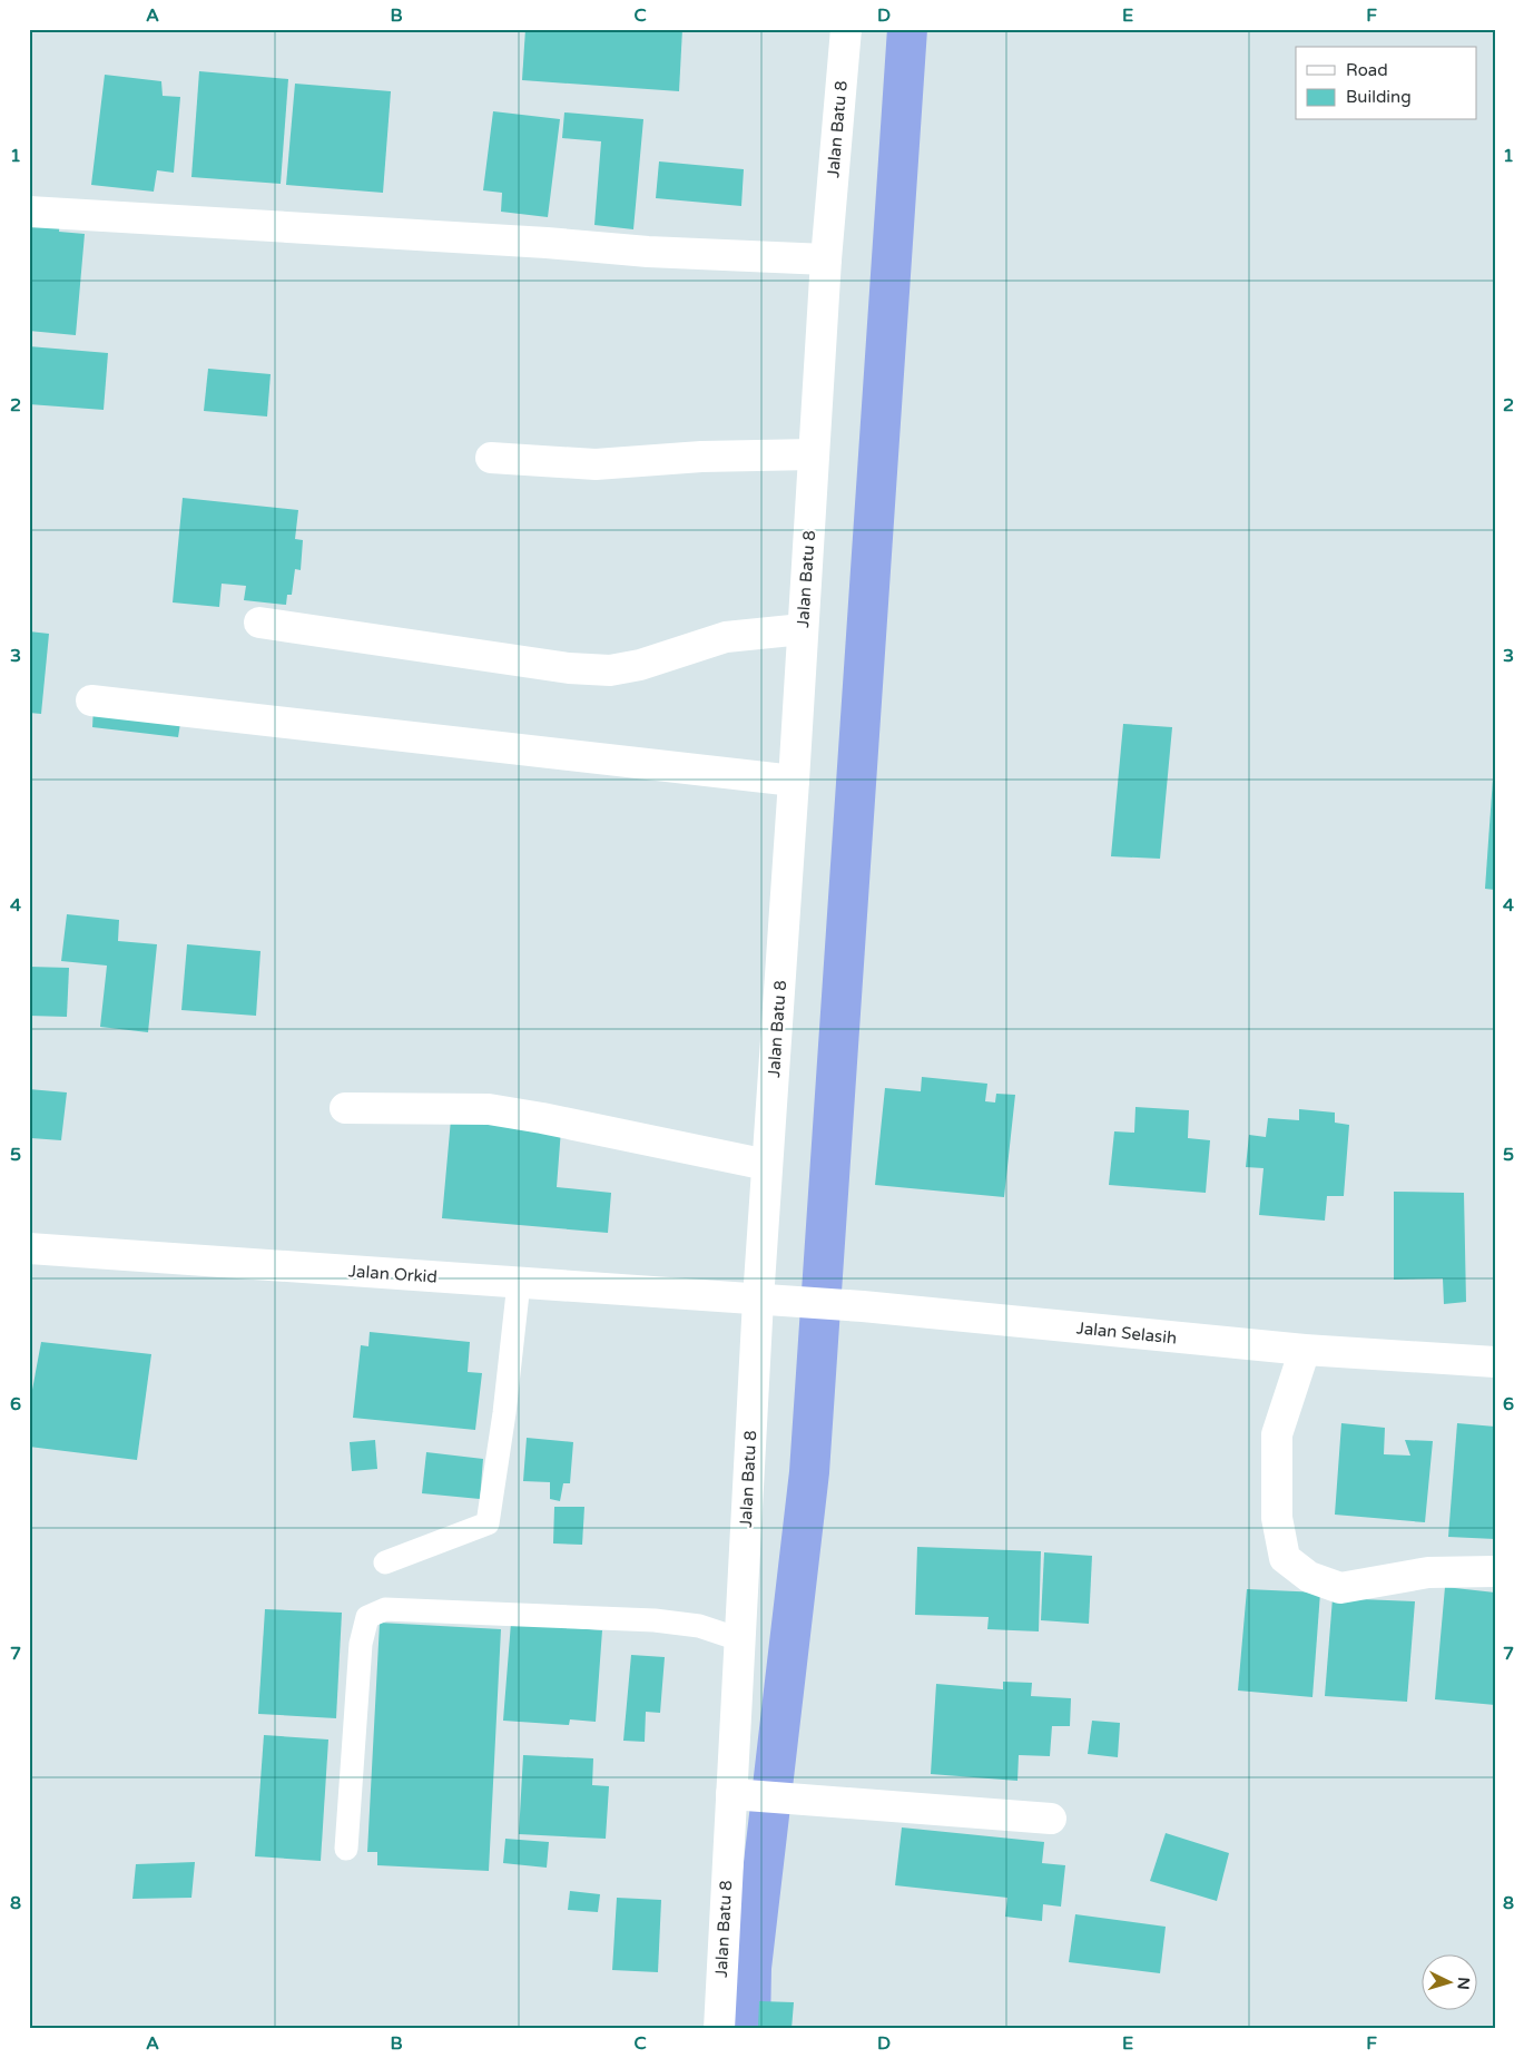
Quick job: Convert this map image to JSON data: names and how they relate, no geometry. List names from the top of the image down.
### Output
{
  "streets": {
    "street": ["Jalan Batu 8", "Jalan Orkid", "Jalan Selasih"]
  },
  "crossings": [
    ["Jalan Batu 8", "Jalan Orkid"],
    ["Jalan Batu 8", "Jalan Selasih"],
    ["Jalan Orkid", "Jalan Selasih"]
  ],
  "legend": ["Road", "Building"],
  "north": "right",
  "grid": {
    "columns": [
      "A",
      "B",
      "C",
      "D",
      "E",
      "F"
    ],
    "rows": [
      "1",
      "2",
      "3",
      "4",
      "5",
      "6",
      "7",
      "8"
    ]
  }
}
